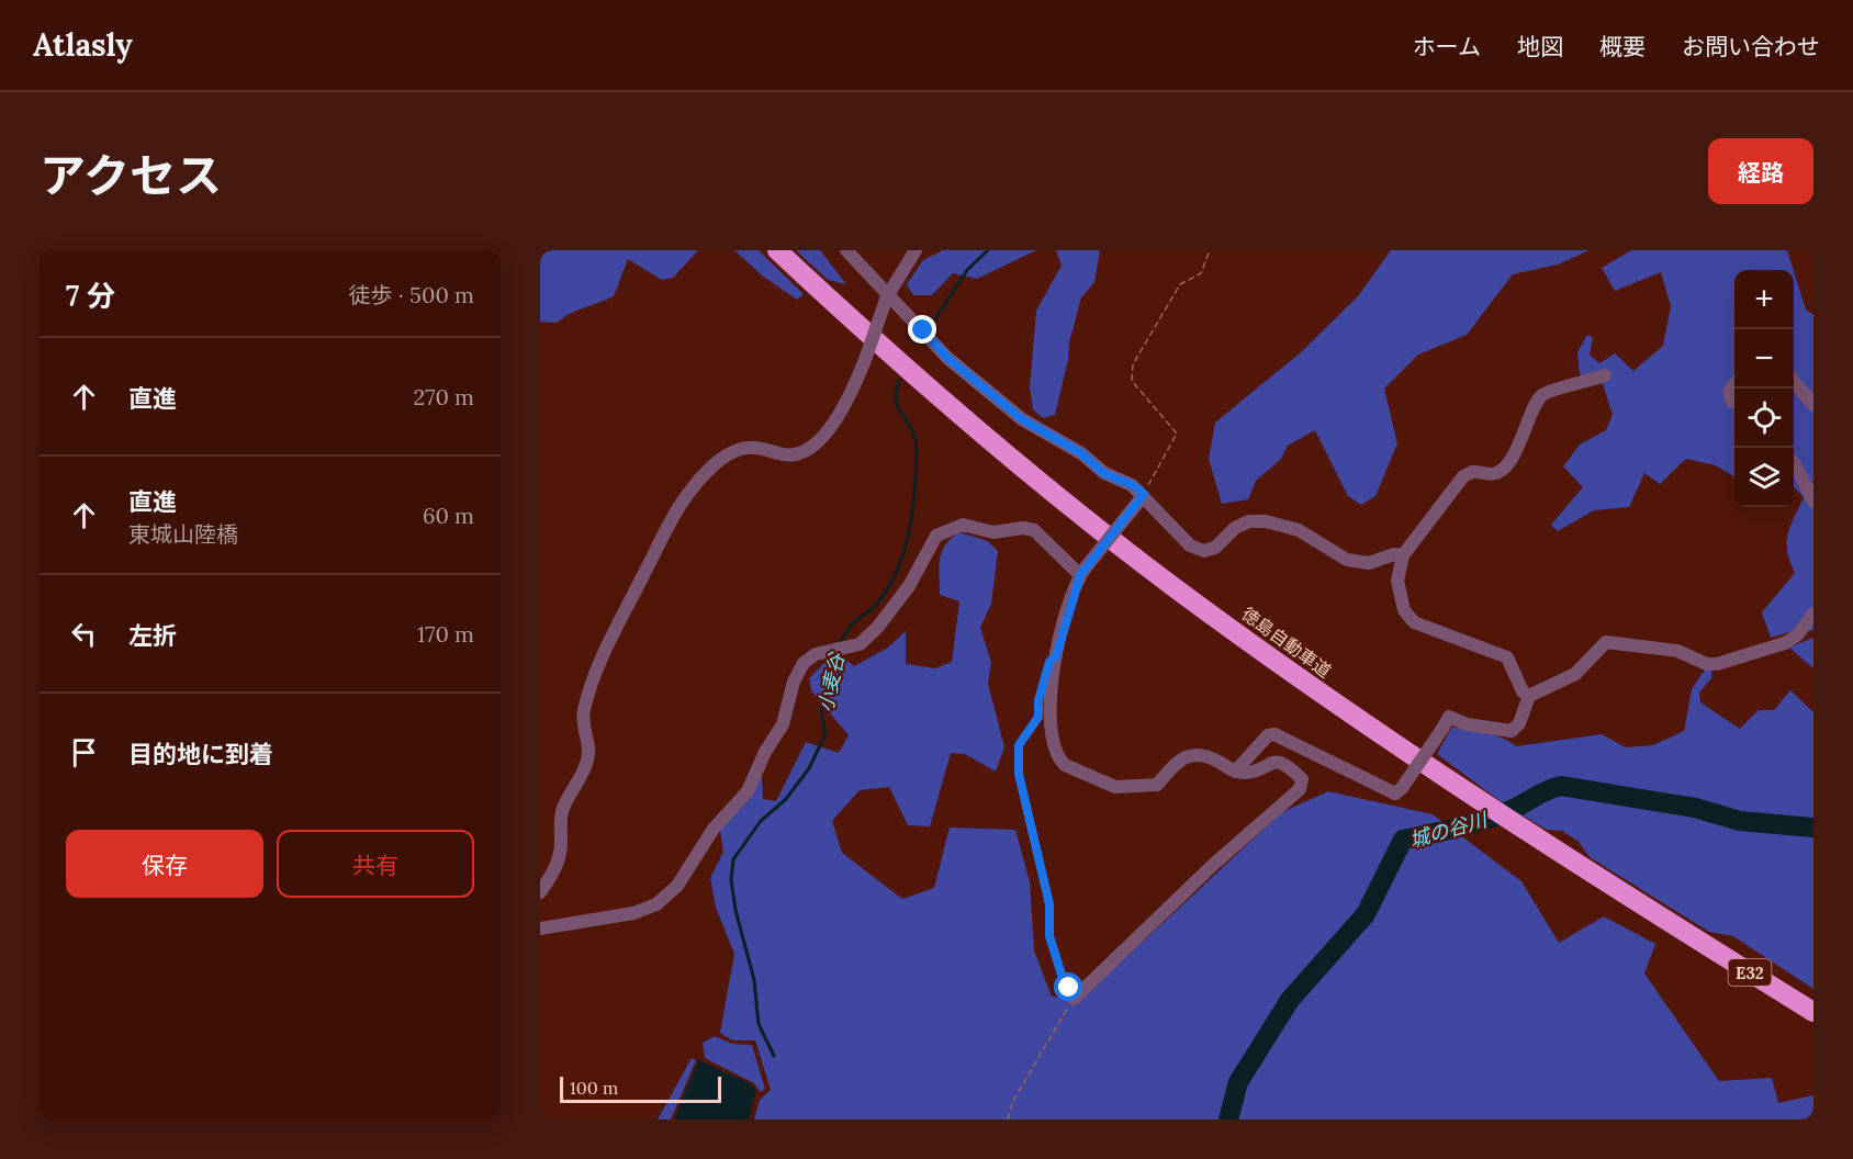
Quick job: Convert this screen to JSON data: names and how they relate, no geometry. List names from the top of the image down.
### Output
{
  "streets": {
    "highway": ["徳島自動車道", "E32"]
  },
  "water": ["小麦谷", "城の谷川"],
  "scale_bar": "100 m",
  "page": {
    "header": "Atlasly",
    "nav": [
      "ホーム",
      "地図",
      "概要",
      "お問い合わせ"
    ],
    "title": "アクセス",
    "buttons": [
      "経路",
      ["保存", "共有"]
    ],
    "heading": ["7 分", "徒歩 · 500 m"],
    "map_buttons": ["+", "−"],
    "list": [
      ["直進", "270 m"],
      ["直進", "東城山陸橋", "60 m"],
      ["左折", "170 m"],
      "目的地に到着"
    ],
    "scale": "100 m"
  }
}
